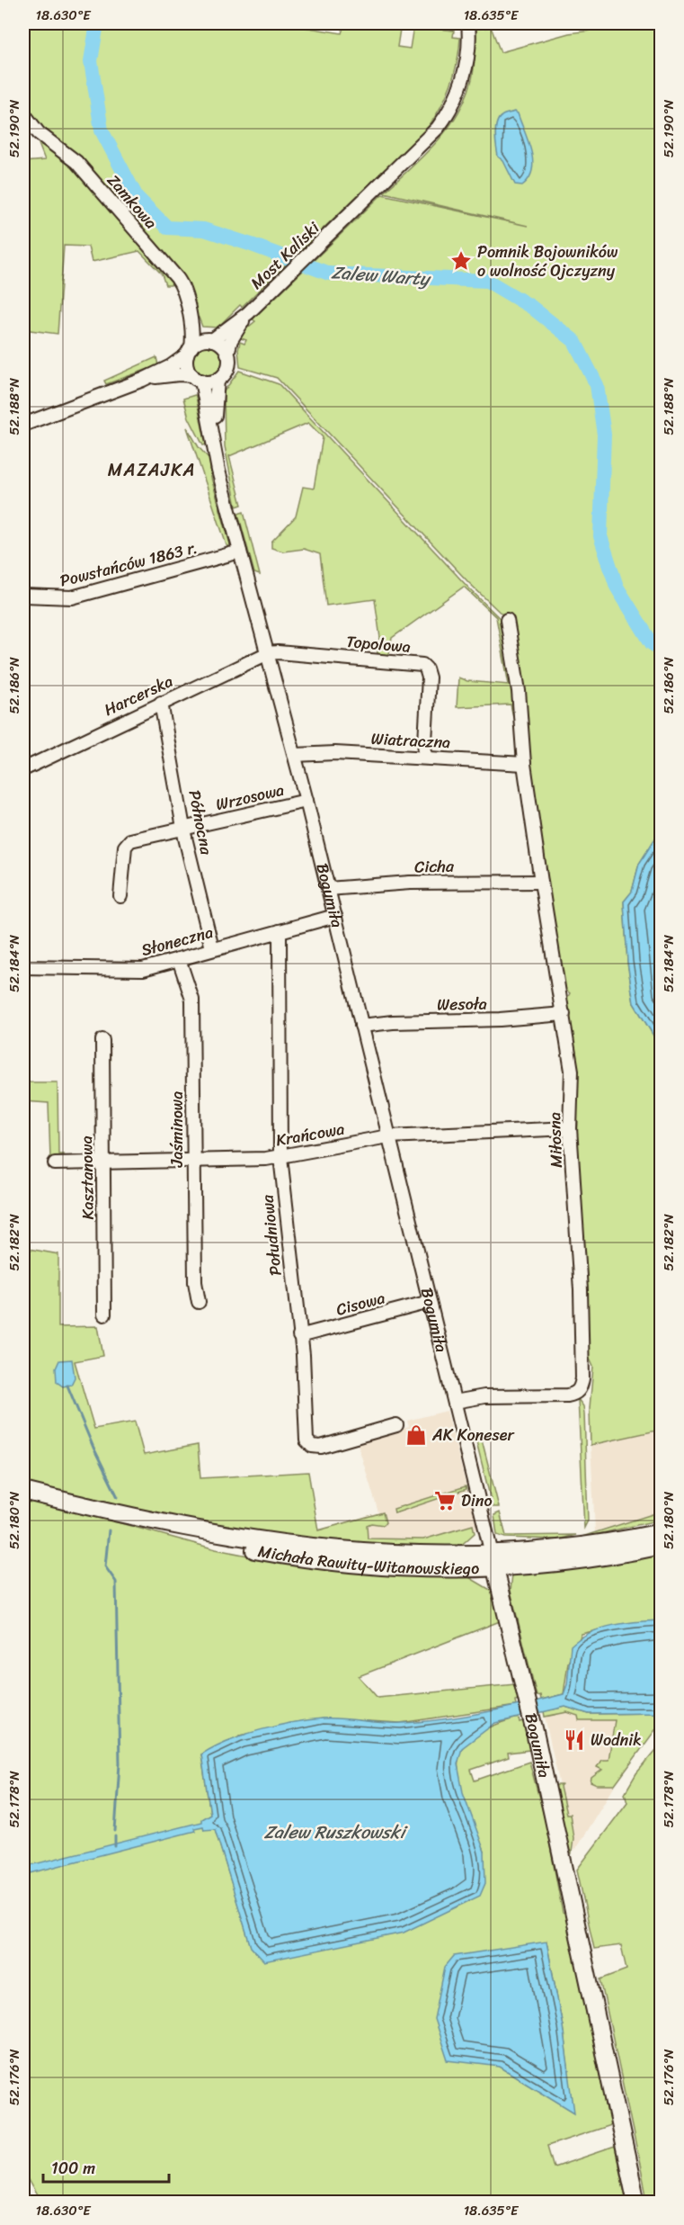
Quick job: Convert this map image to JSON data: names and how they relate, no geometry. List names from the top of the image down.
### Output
{
  "streets": {
    "main road": ["Bogumiła", "Michała Rawity-Witanowskiego"],
    "street": [
      "Zamkowa",
      "Most Kaliski",
      "Powstańców 1863 r.",
      "Topolowa",
      "Harcerska",
      "Wiatraczna",
      "Wrzosowa",
      "Północna",
      "Cicha",
      "Słoneczna",
      "Wesoła",
      "Jaśminowa",
      "Krańcowa",
      "Miłosna",
      "Kasztanowa",
      "Południowa",
      "Cisowa"
    ]
  },
  "crossings": [
    ["Zamkowa", "Bogumiła"],
    ["Powstańców 1863 r.", "Bogumiła"],
    ["Topolowa", "Harcerska"],
    ["Topolowa", "Wiatraczna"],
    ["Topolowa", "Bogumiła"],
    ["Harcerska", "Północna"],
    ["Harcerska", "Bogumiła"],
    ["Wiatraczna", "Bogumiła"],
    ["Wiatraczna", "Miłosna"],
    ["Wrzosowa", "Północna"],
    ["Wrzosowa", "Bogumiła"],
    ["Północna", "Słoneczna"],
    ["Cicha", "Bogumiła"],
    ["Cicha", "Miłosna"],
    ["Bogumiła", "Słoneczna"],
    ["Bogumiła", "Wesoła"],
    ["Bogumiła", "Krańcowa"],
    ["Bogumiła", "Miłosna"],
    ["Bogumiła", "Cisowa"],
    ["Bogumiła", "Michała Rawity-Witanowskiego"],
    ["Słoneczna", "Jaśminowa"],
    ["Słoneczna", "Południowa"],
    ["Wesoła", "Miłosna"],
    ["Jaśminowa", "Krańcowa"],
    ["Krańcowa", "Miłosna"],
    ["Krańcowa", "Kasztanowa"],
    ["Krańcowa", "Południowa"],
    ["Południowa", "Cisowa"]
  ],
  "districts": ["MAZAJKA"],
  "water": ["Zalew Warty", "Zalew Ruszkowski"],
  "places": {
    "place": ["Pomnik Bojowników o wolność Ojczyzny"],
    "shop": ["AK Koneser"],
    "supermarket": ["Dino"],
    "restaurant": ["Wodnik"]
  },
  "scale_bar": "100 m",
  "coordinates": [
    "18.630°E",
    "18.635°E",
    "52.190°N",
    "52.188°N",
    "52.186°N",
    "52.184°N",
    "52.182°N",
    "52.180°N",
    "52.178°N",
    "52.176°N"
  ]
}
